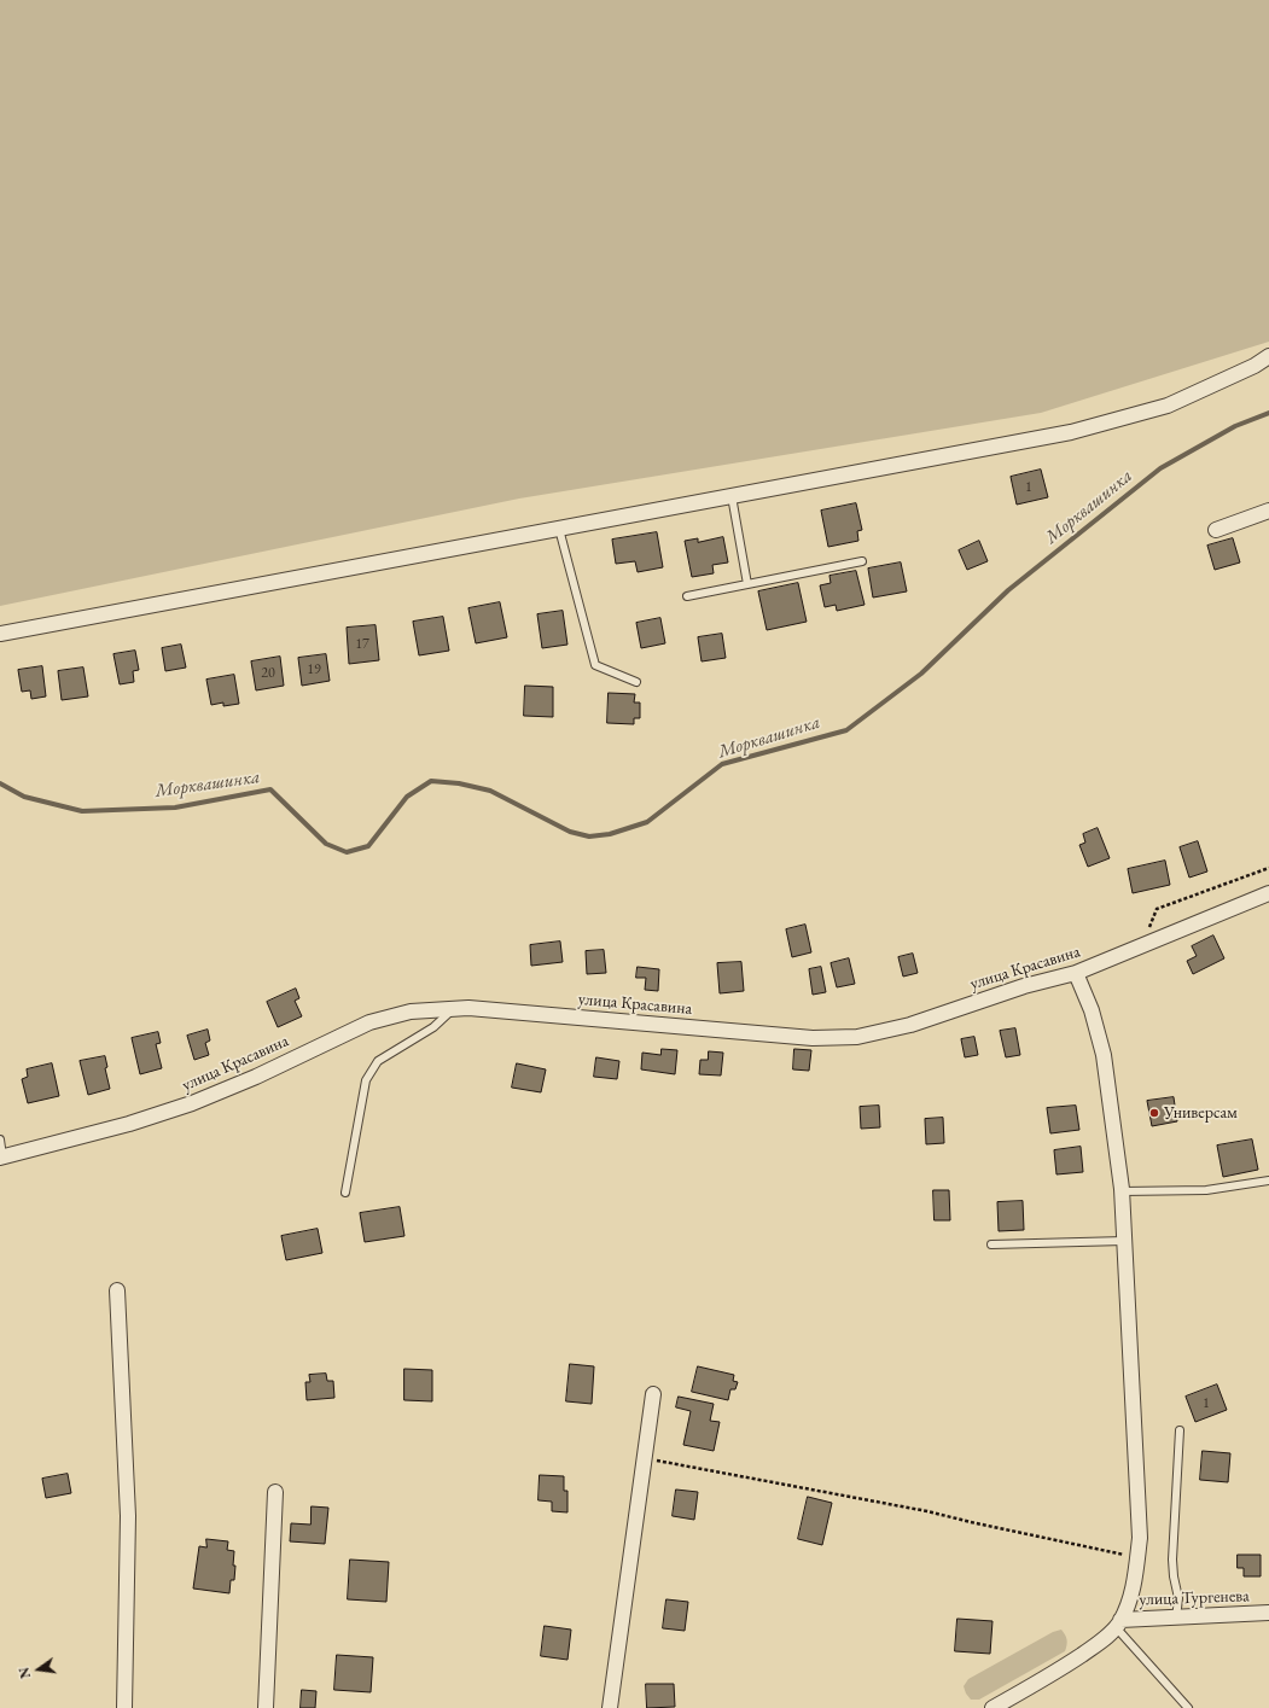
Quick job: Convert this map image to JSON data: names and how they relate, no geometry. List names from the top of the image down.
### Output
{
  "streets": {
    "street": ["улица Красавина", "улица Тургенева"]
  },
  "water": ["Морквашинка"],
  "places": ["Универсам"],
  "house_numbers": [
    "1",
    "17",
    "19",
    "20",
    "1"
  ],
  "north": "left"
}
